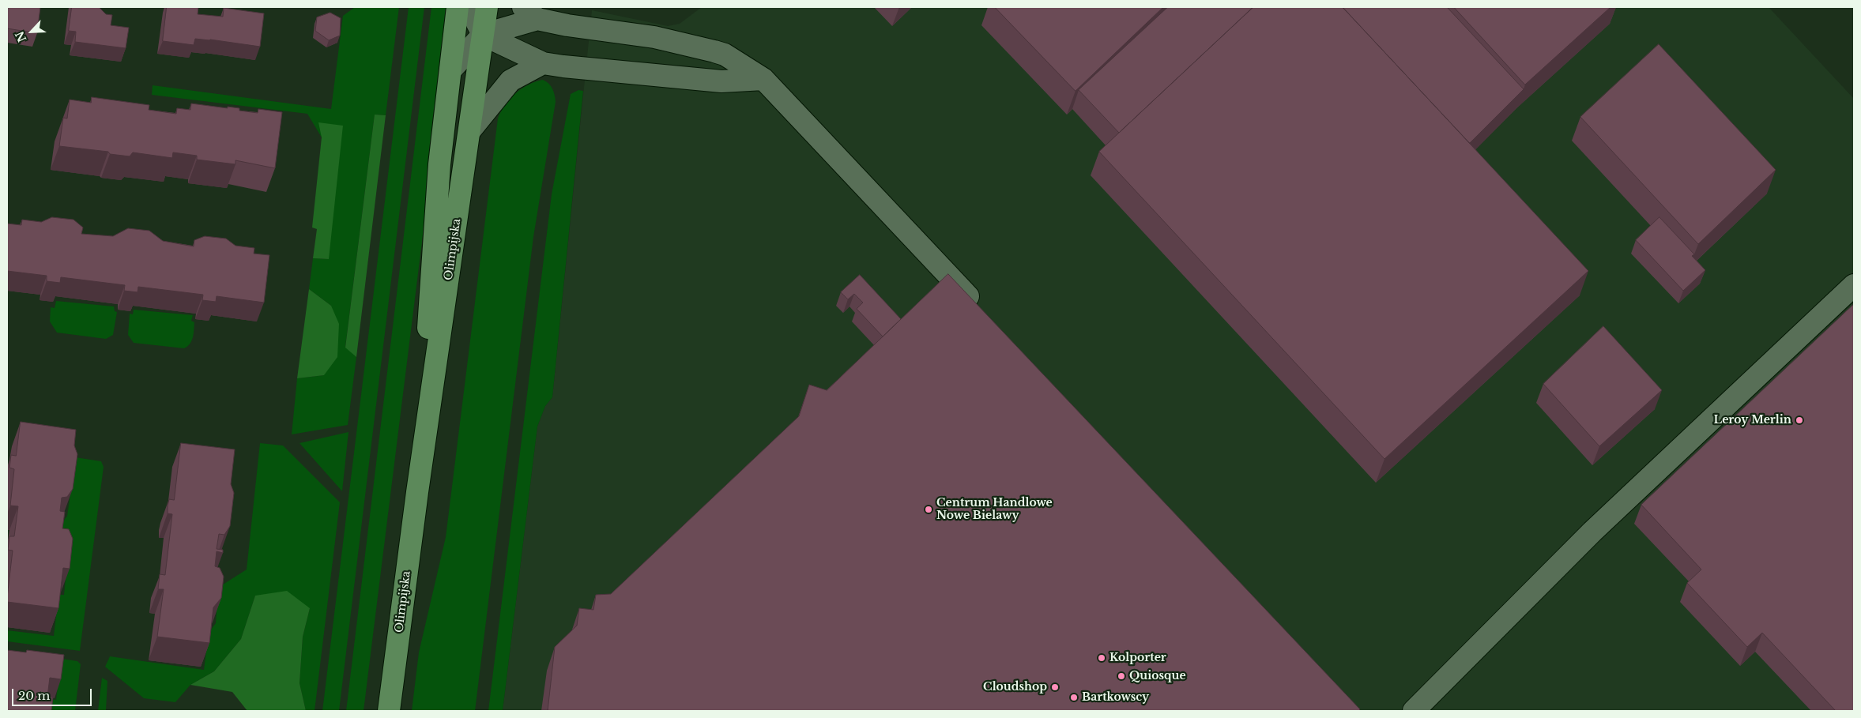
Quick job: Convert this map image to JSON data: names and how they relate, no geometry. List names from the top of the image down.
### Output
{
  "streets": {
    "main road": ["Olimpijska"]
  },
  "places": [
    "Leroy Merlin",
    "Centrum Handlowe Nowe Bielawy",
    "Kolporter",
    "Quiosque",
    "Cloudshop",
    "Bartkowscy"
  ],
  "scale_bar": "20 m",
  "north": "bottom left"
}
